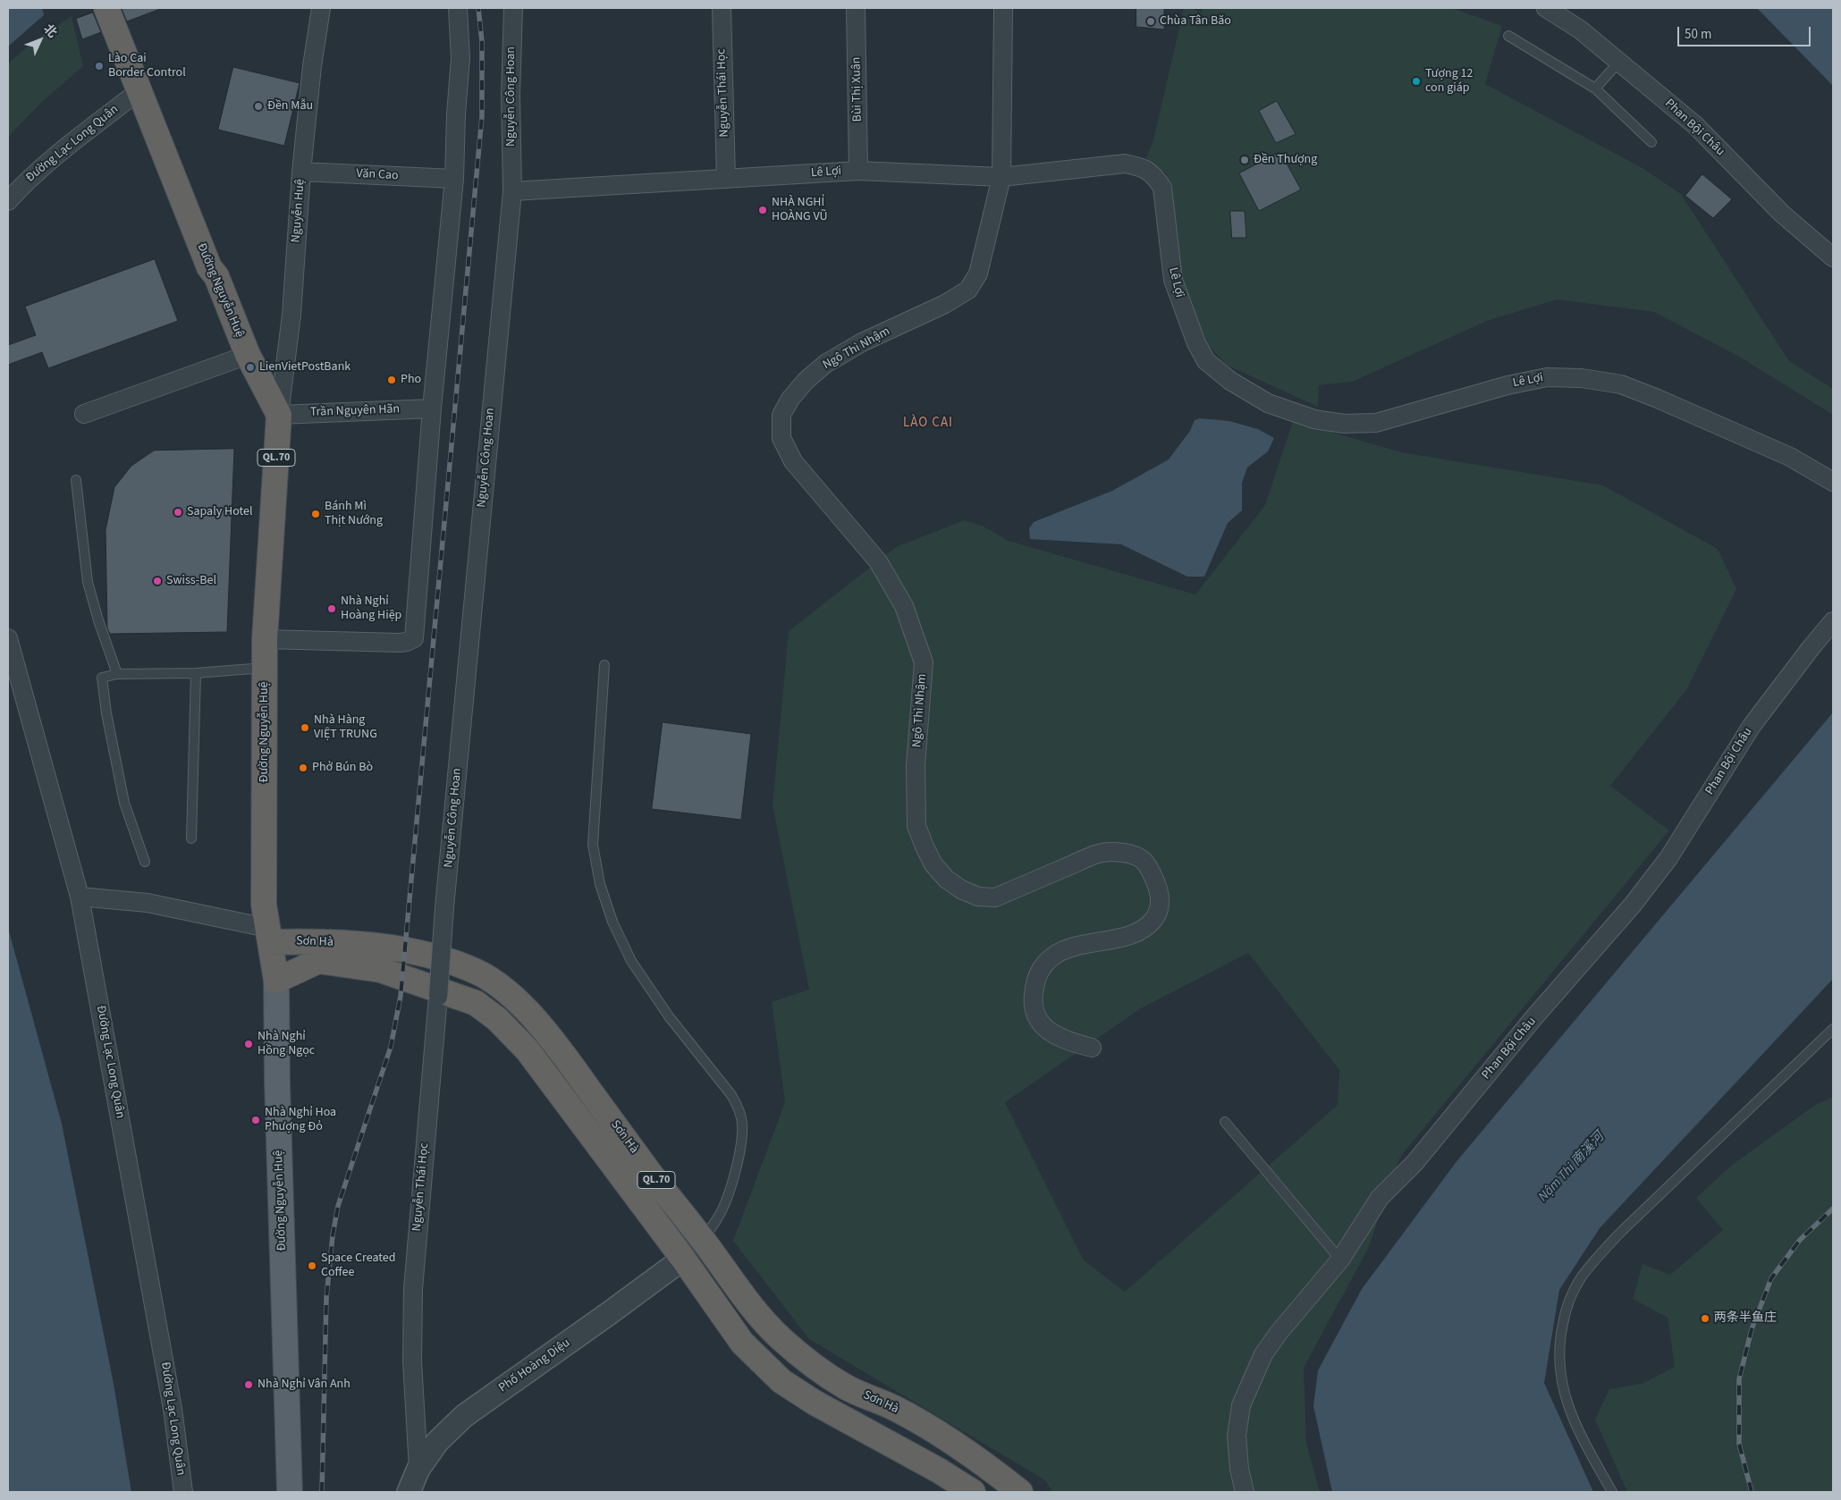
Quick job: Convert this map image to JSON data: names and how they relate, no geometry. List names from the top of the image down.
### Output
{
  "streets": {
    "highway": ["Đường Nguyễn Huệ", "QL.70", "Sơn Hà"],
    "street": [
      "Bùi Thị Xuân",
      "Nguyễn Thái Học",
      "Nguyễn Công Hoan",
      "Phan Bội Châu",
      "Đường Lạc Long Quân",
      "Lê Lợi",
      "Văn Cao",
      "Nguyễn Huệ",
      "Ngô Thì Nhậm",
      "Trần Nguyên Hãn",
      "Phố Hoàng Diệu"
    ]
  },
  "crossings": [
    ["Bùi Thị Xuân", "Lê Lợi"],
    ["Nguyễn Thái Học", "Nguyễn Công Hoan"],
    ["Nguyễn Thái Học", "Lê Lợi"],
    ["Nguyễn Thái Học", "Phố Hoàng Diệu"],
    ["Nguyễn Công Hoan", "Lê Lợi"],
    ["Đường Lạc Long Quân", "Đường Nguyễn Huệ"],
    ["Lê Lợi", "Ngô Thì Nhậm"],
    ["Văn Cao", "Nguyễn Huệ"],
    ["Nguyễn Huệ", "Đường Nguyễn Huệ"],
    ["Nguyễn Huệ", "Trần Nguyên Hãn"],
    ["Đường Nguyễn Huệ", "Trần Nguyên Hãn"],
    ["Đường Nguyễn Huệ", "Sơn Hà"],
    ["Sơn Hà", "Phố Hoàng Diệu"]
  ],
  "districts": ["LÀO CAI"],
  "water": ["Nậm Thi 南溪河"],
  "places": [
    "Chùa Tân Băo",
    "Lào Cai Border Control",
    "Tượng 12 con giáp",
    "Đền Mẫu",
    "Đền Thượng",
    "NHÀ NGHỈ HOÀNG VŨ",
    "LienVietPostBank",
    "Pho",
    "Sapaly Hotel",
    "Bánh Mì Thịt Nướng",
    "Swiss-Bel",
    "Nhà Nghỉ Hoàng Hiệp",
    "Nhà Hàng VIỆT TRUNG",
    "Phở Bún Bò",
    "Nhà Nghỉ Hồng Ngọc",
    "Nhà Nghỉ Hoa Phượng Đỏ",
    "Space Created Coffee",
    "两条半鱼庄",
    "Nhà Nghỉ Vân Anh"
  ],
  "scale_bar": "50 m",
  "north": "top right"
}
